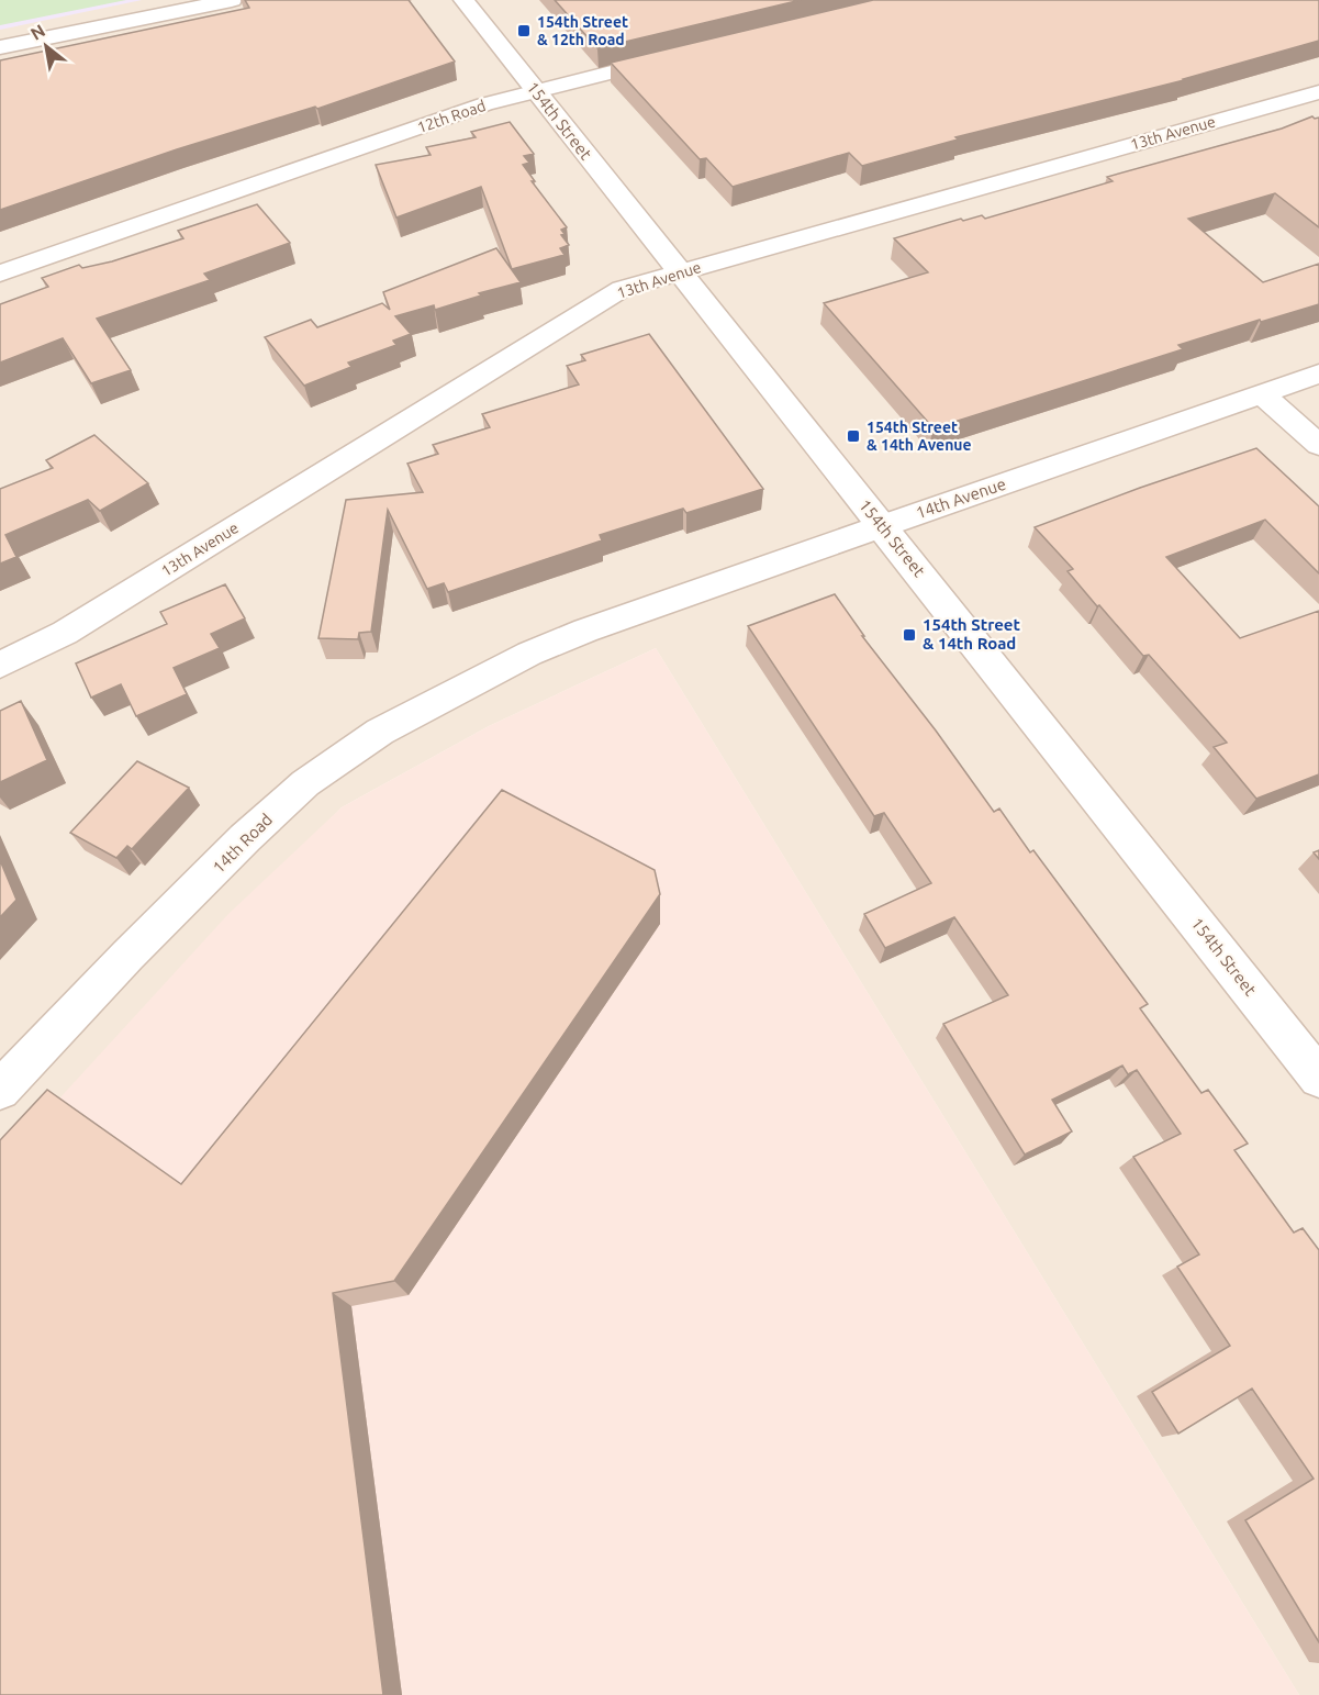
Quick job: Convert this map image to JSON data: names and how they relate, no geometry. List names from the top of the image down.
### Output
{
  "streets": {
    "street": [
      "12th Road",
      "154th Street",
      "13th Avenue",
      "14th Avenue",
      "14th Road"
    ]
  },
  "crossings": [
    ["12th Road", "154th Street"],
    ["154th Street", "13th Avenue"],
    ["154th Street", "14th Avenue"],
    ["14th Avenue", "14th Road"]
  ],
  "places": {
    "transit": ["154th Street & 12th Road", "154th Street & 14th Avenue", "154th Street & 14th Road"]
  },
  "north": "top left"
}
